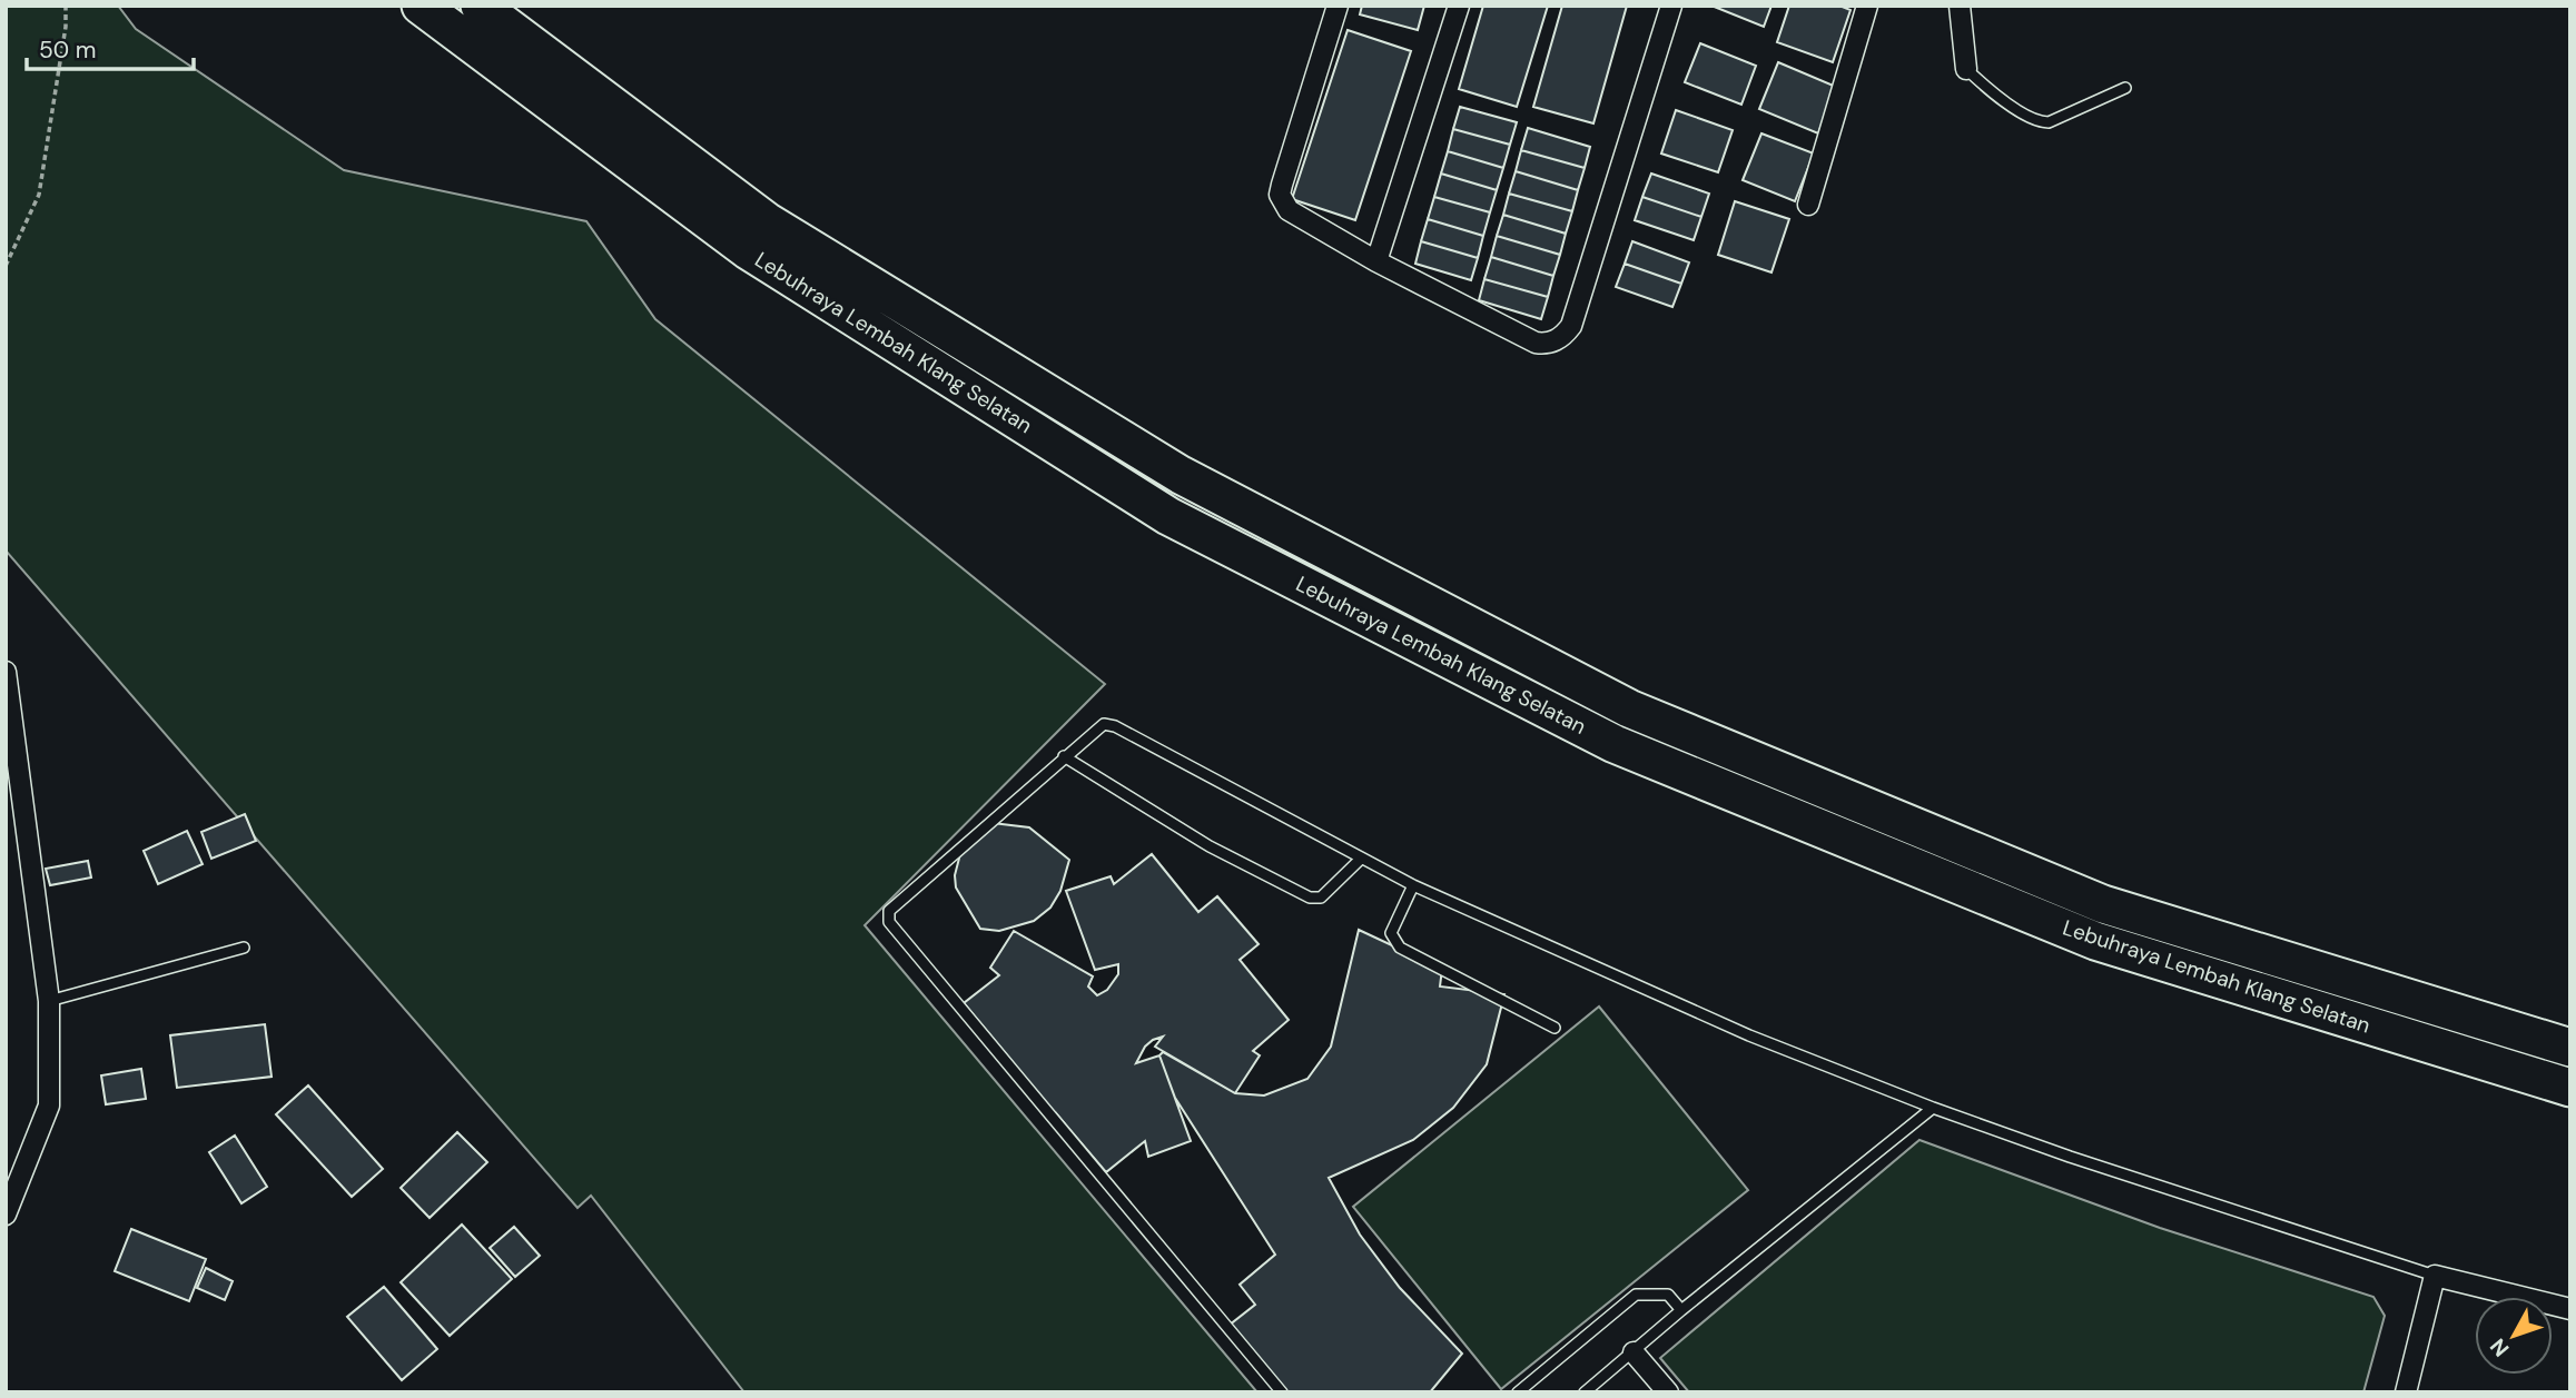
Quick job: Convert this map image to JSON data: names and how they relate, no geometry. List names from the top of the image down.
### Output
{
  "streets": {
    "highway": ["Lebuhraya Lembah Klang Selatan"]
  },
  "scale_bar": "50 m",
  "north": "bottom left"
}
